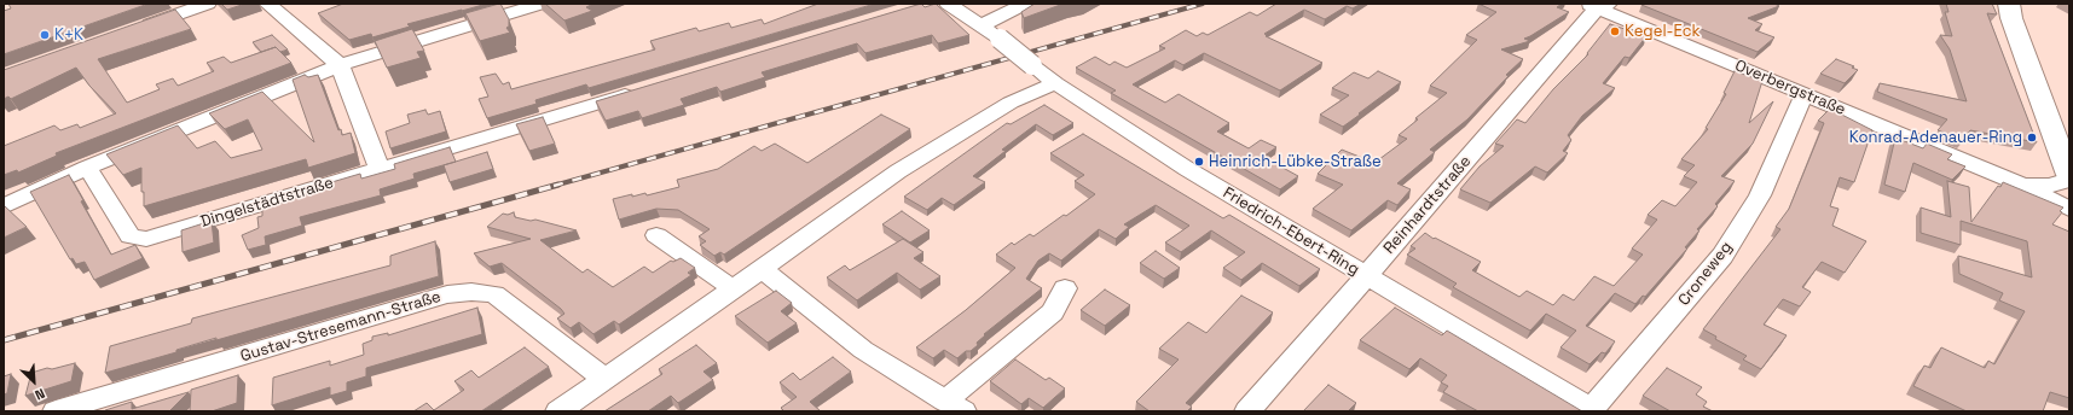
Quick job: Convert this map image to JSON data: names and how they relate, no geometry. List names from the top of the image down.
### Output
{
  "streets": {
    "street": [
      "Overbergstraße",
      "Dingelstädtstraße",
      "Reinhardtstraße",
      "Friedrich-Ebert-Ring",
      "Croneweg",
      "Gustav-Stresemann-Straße"
    ]
  },
  "crossings": [
    ["Overbergstraße", "Reinhardtstraße"],
    ["Overbergstraße", "Croneweg"],
    ["Reinhardtstraße", "Friedrich-Ebert-Ring"],
    ["Friedrich-Ebert-Ring", "Croneweg"]
  ],
  "places": [
    "Kegel-Eck",
    "K+K",
    "Konrad-Adenauer-Ring",
    "Heinrich-Lübke-Straße"
  ],
  "north": "bottom right"
}
